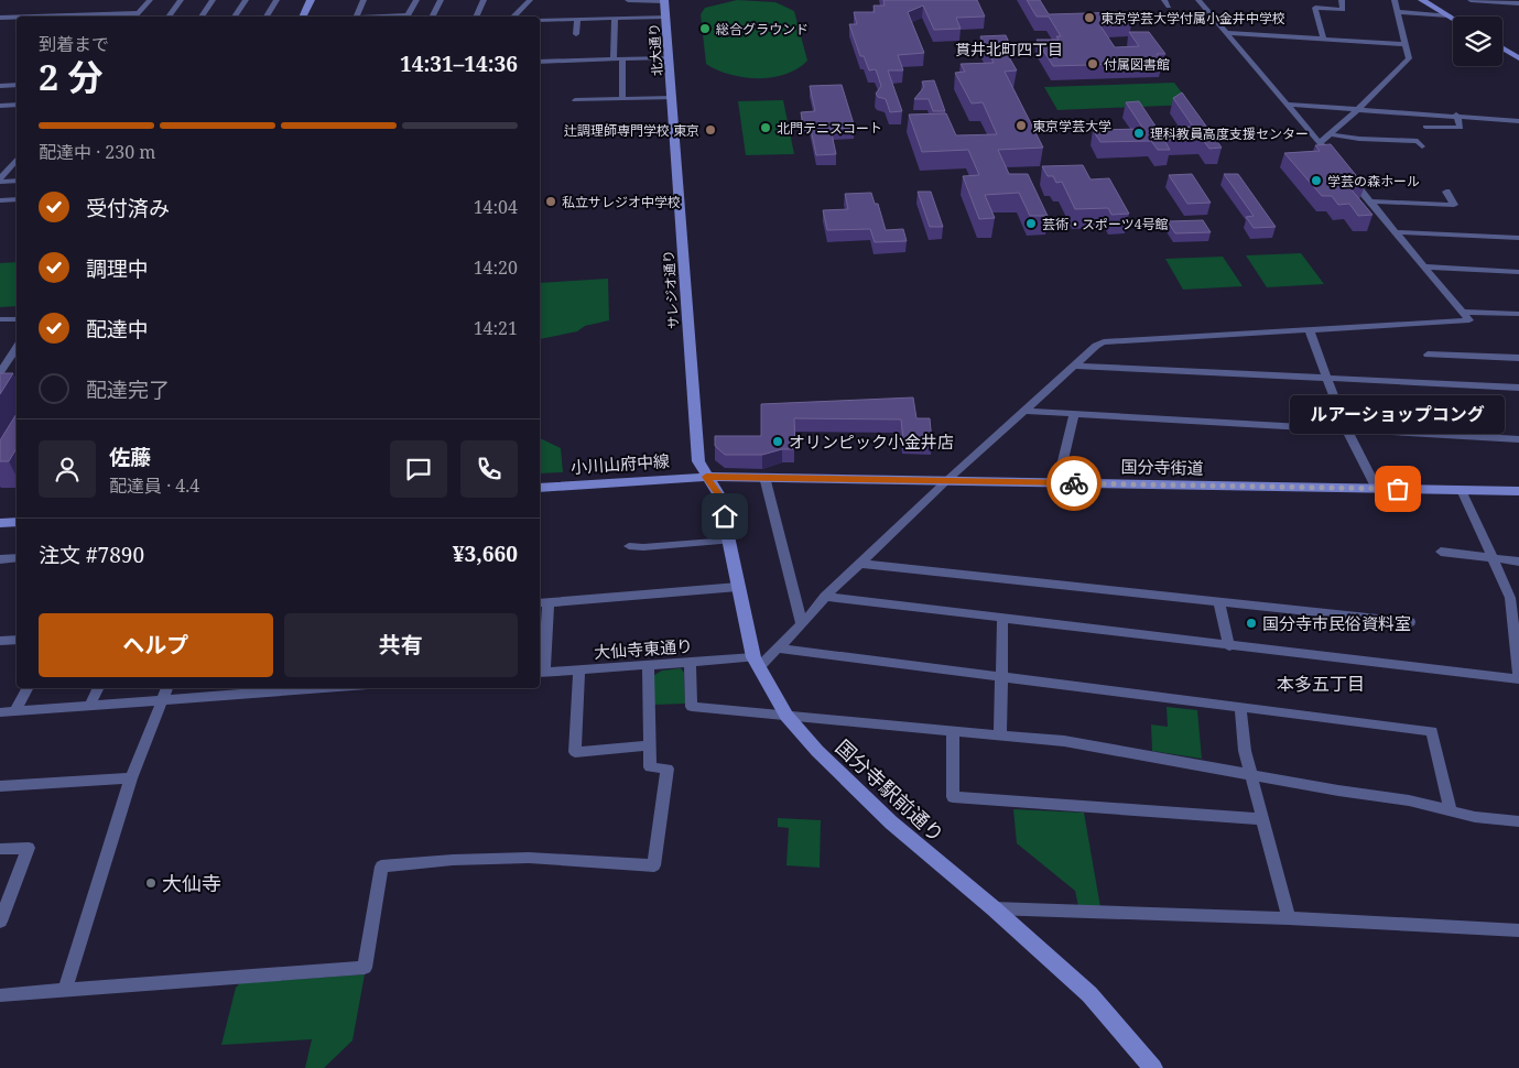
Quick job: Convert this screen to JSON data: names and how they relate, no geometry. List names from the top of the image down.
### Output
{
  "streets": {
    "street": [
      "北大通り",
      "サレジオ通り",
      "小川山府中線",
      "国分寺街道",
      "大仙寺東通り",
      "国分寺駅前通り"
    ]
  },
  "crossings": [
    ["北大通り", "サレジオ通り"],
    ["サレジオ通り", "小川山府中線"],
    ["サレジオ通り", "国分寺街道"],
    ["サレジオ通り", "国分寺駅前通り"],
    ["小川山府中線", "国分寺街道"],
    ["小川山府中線", "国分寺駅前通り"],
    ["国分寺街道", "国分寺駅前通り"],
    ["大仙寺東通り", "国分寺駅前通り"]
  ],
  "districts": ["貫井北町四丁目", "本多五丁目"],
  "places": [
    "東京学芸大学付属小金井中学校",
    "総合グラウンド",
    "付属図書館",
    "東京学芸大学",
    "北門テニスコート",
    "辻調理師専門学校 東京",
    "理科教員高度支援センター",
    "学芸の森ホール",
    "私立サレジオ中学校",
    "芸術・スポーツ4号館",
    "オリンピック小金井店",
    "ルアーショップコング",
    "国分寺市民俗資料室",
    "大仙寺"
  ],
  "page": {
    "heading": ["2 分", "到着まで", "14:31–14:36"],
    "panel": [
      "佐藤",
      "配達員 · 4.4",
      "注文 #7890",
      "¥3,660"
    ],
    "bar": "配達中 · 230 m",
    "list": [
      ["受付済み", "14:04"],
      ["調理中", "14:20"],
      ["配達中", "14:21"],
      "配達完了"
    ],
    "bubble": "ルアーショップコング",
    "buttons": ["ヘルプ", "共有"]
  }
}
